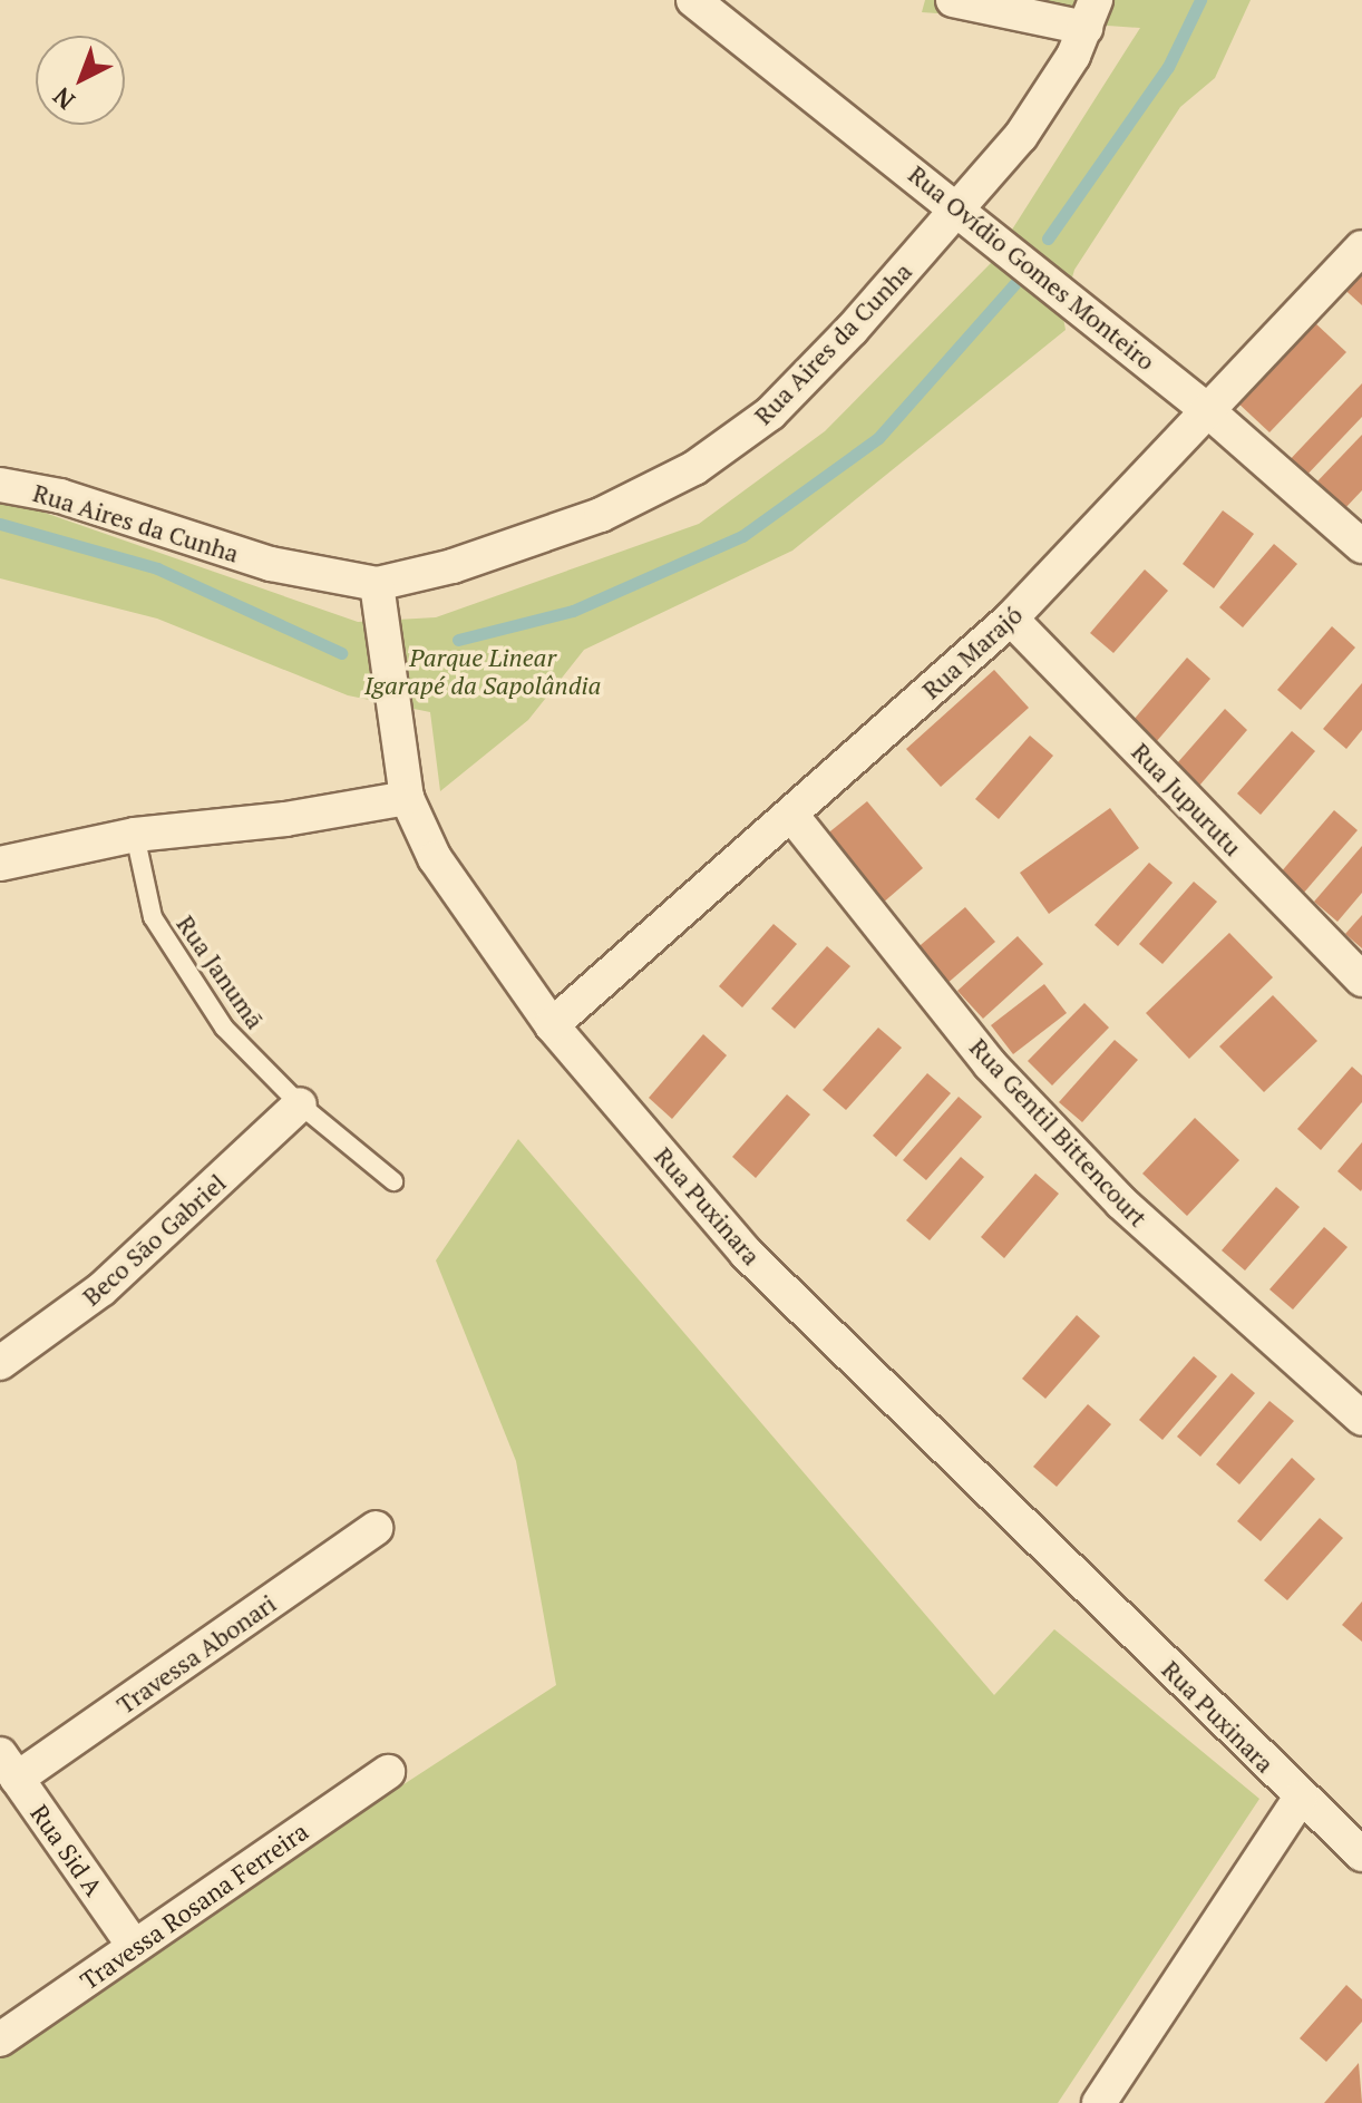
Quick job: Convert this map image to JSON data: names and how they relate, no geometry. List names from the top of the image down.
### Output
{
  "streets": {
    "street": [
      "Rua Ovídio Gomes Monteiro",
      "Rua Aires da Cunha",
      "Rua Marajó",
      "Rua Jupurutu",
      "Rua Gentil Bittencourt",
      "Rua Puxinara",
      "Beco São Gabriel",
      "Travessa Abonari",
      "Rua Sid A",
      "Travessa Rosana Ferreira"
    ],
    "lane": ["Rua Janumã"]
  },
  "crossings": [
    ["Rua Ovídio Gomes Monteiro", "Rua Aires da Cunha"],
    ["Rua Ovídio Gomes Monteiro", "Rua Marajó"],
    ["Rua Aires da Cunha", "Rua Puxinara"],
    ["Rua Marajó", "Rua Jupurutu"],
    ["Rua Marajó", "Rua Gentil Bittencourt"],
    ["Rua Marajó", "Rua Puxinara"],
    ["Rua Janumã", "Beco São Gabriel"],
    ["Travessa Abonari", "Rua Sid A"],
    ["Rua Sid A", "Travessa Rosana Ferreira"]
  ],
  "parks": ["Parque Linear Igarapé da Sapolândia"],
  "north": "bottom left"
}
